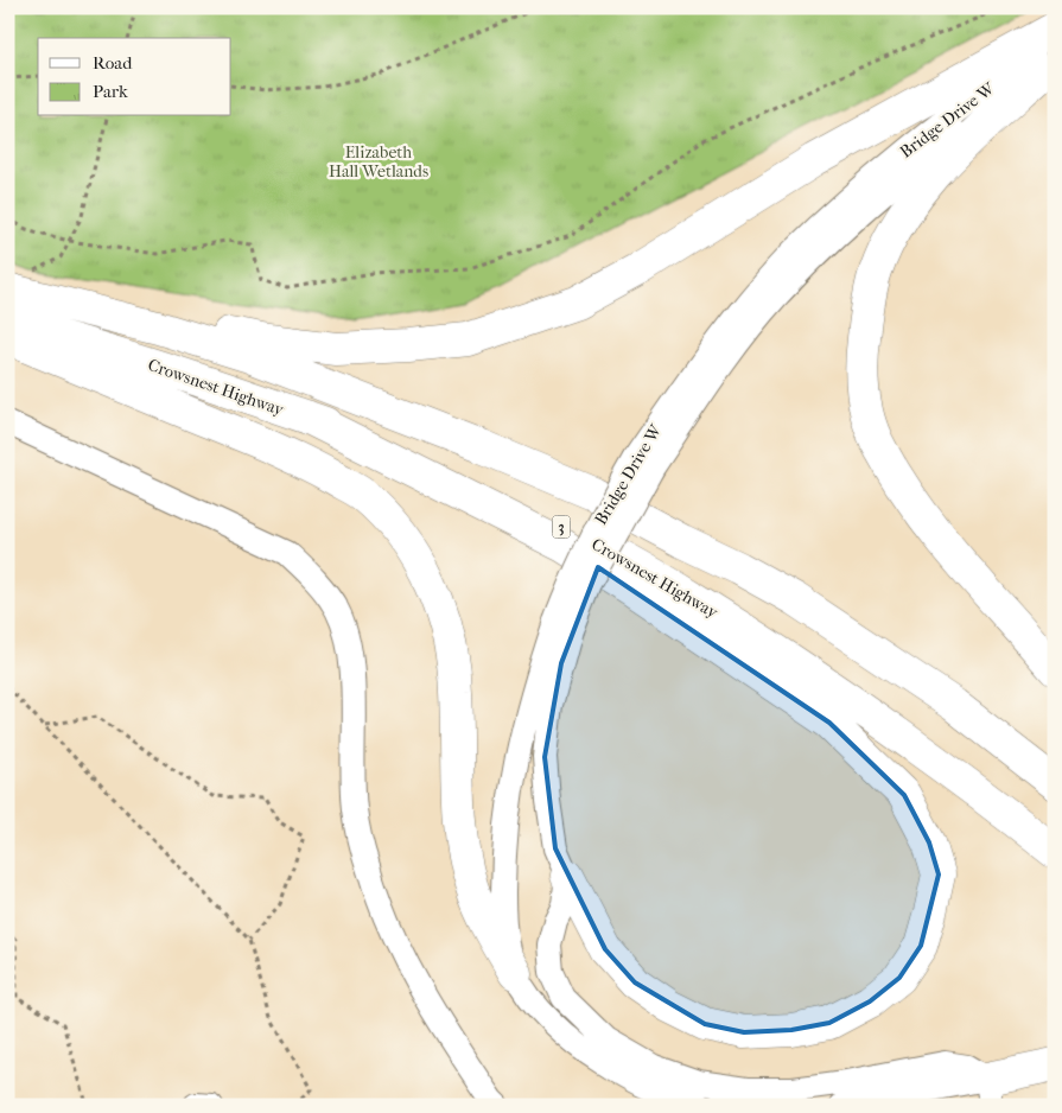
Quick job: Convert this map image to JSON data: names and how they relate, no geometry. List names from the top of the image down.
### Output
{
  "streets": {
    "highway": ["Crowsnest Highway", "3"],
    "street": ["Bridge Drive W"]
  },
  "parks": ["Elizabeth Hall Wetlands"],
  "legend": ["Road", "Park"]
}
